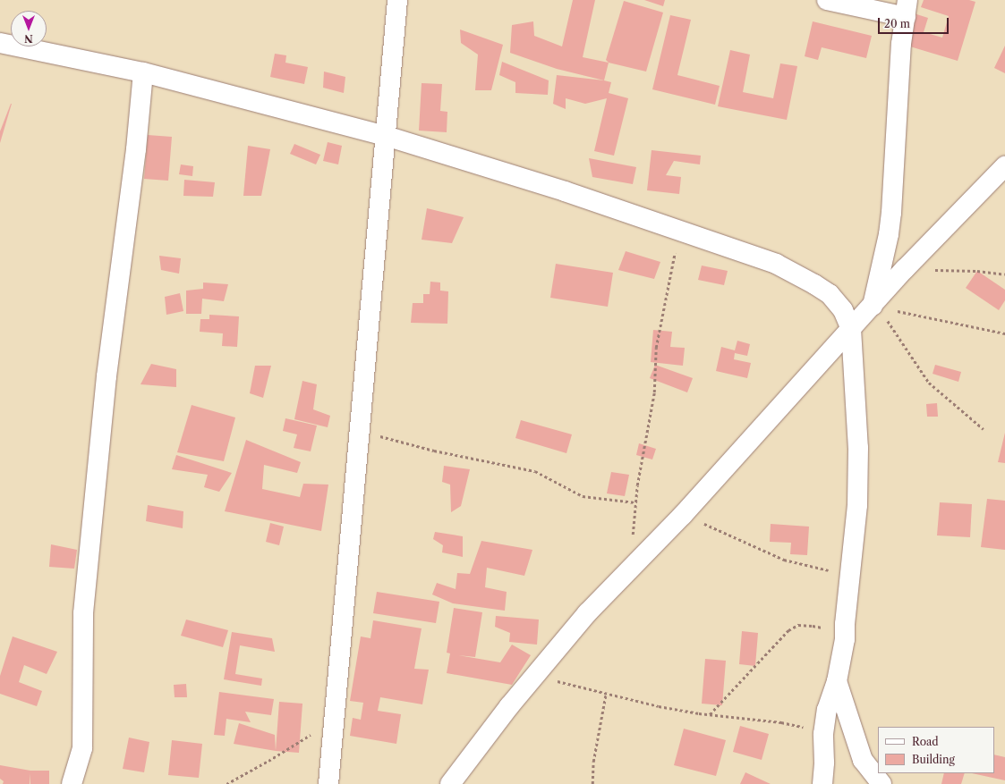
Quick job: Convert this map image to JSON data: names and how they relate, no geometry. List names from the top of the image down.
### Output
{
  "legend": ["Road", "Building"],
  "scale_bar": "20 m",
  "north": "bottom"
}
